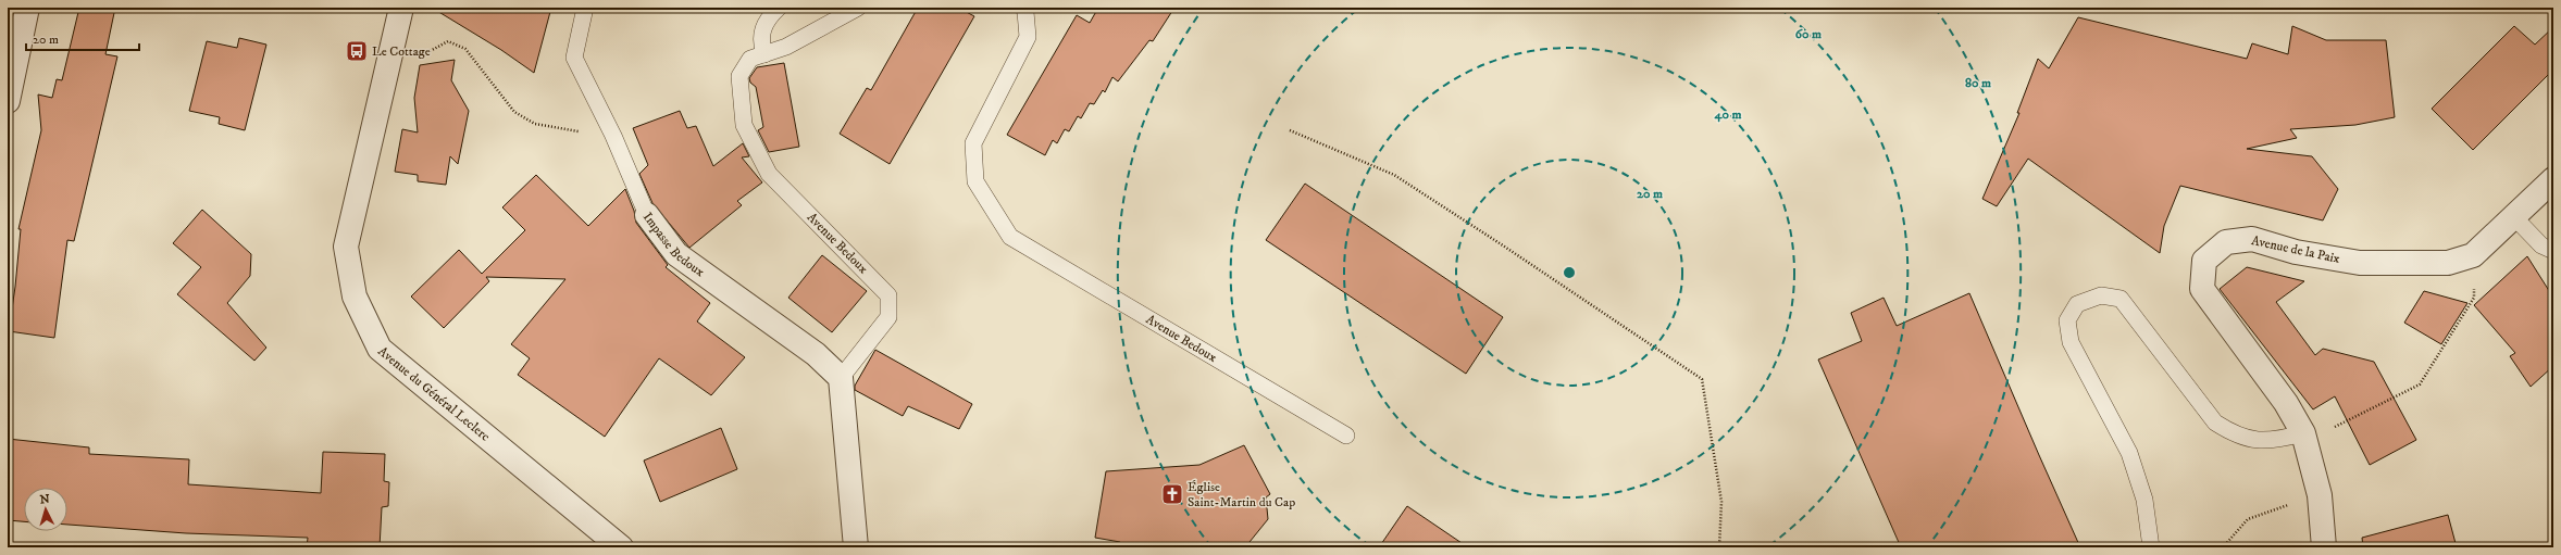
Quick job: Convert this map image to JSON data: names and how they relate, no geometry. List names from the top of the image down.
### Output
{
  "streets": {
    "street": ["Impasse Bedoux", "Avenue de la Paix", "Avenue du Général Leclerc"],
    "lane": ["Avenue Bedoux"]
  },
  "crossings": [
    ["Impasse Bedoux", "Avenue Bedoux"]
  ],
  "places": {
    "bus stop": ["Le Cottage"],
    "church": ["Église Saint-Martin du Cap"]
  },
  "scale_bar": "20 m",
  "north": "top",
  "rings": [
    "60 m",
    "80 m",
    "40 m",
    "20 m"
  ]
}
